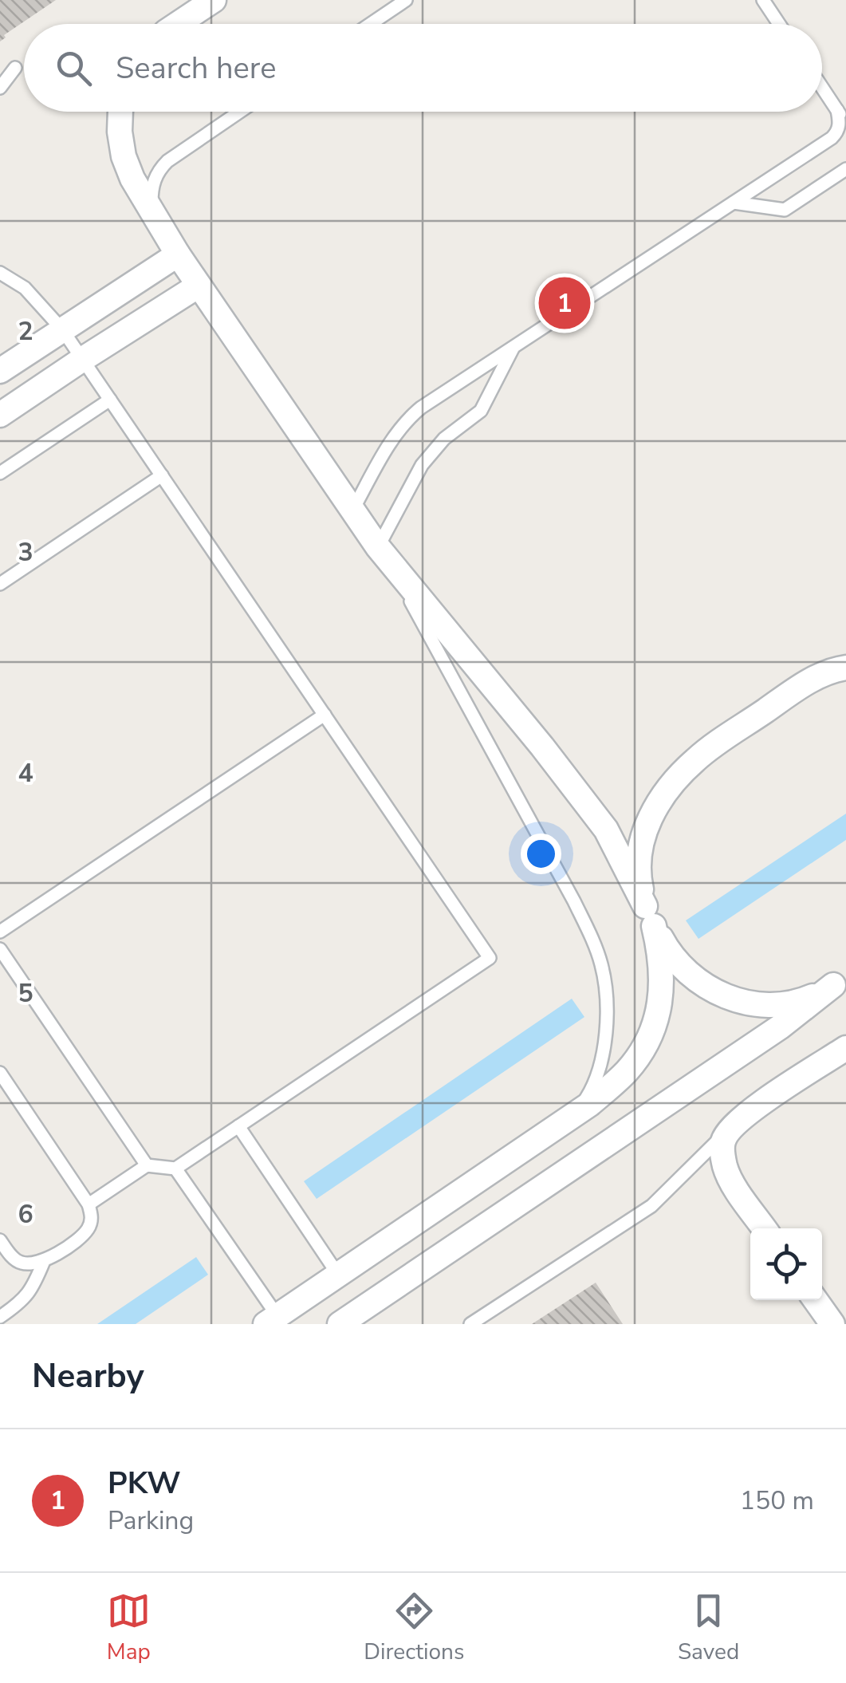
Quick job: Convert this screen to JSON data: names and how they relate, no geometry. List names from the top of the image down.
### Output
{
  "page": {
    "search": "Search here",
    "pins": "1",
    "heading": "Nearby",
    "list": [
      {
        "mark": "1",
        "name": "PKW",
        "note": "Parking",
        "value": "150 m"
      }
    ],
    "nav": ["Map", "Directions", "Saved"]
  },
  "grid": {
    "rows": [
      "2",
      "3",
      "4",
      "5",
      "6"
    ]
  }
}
